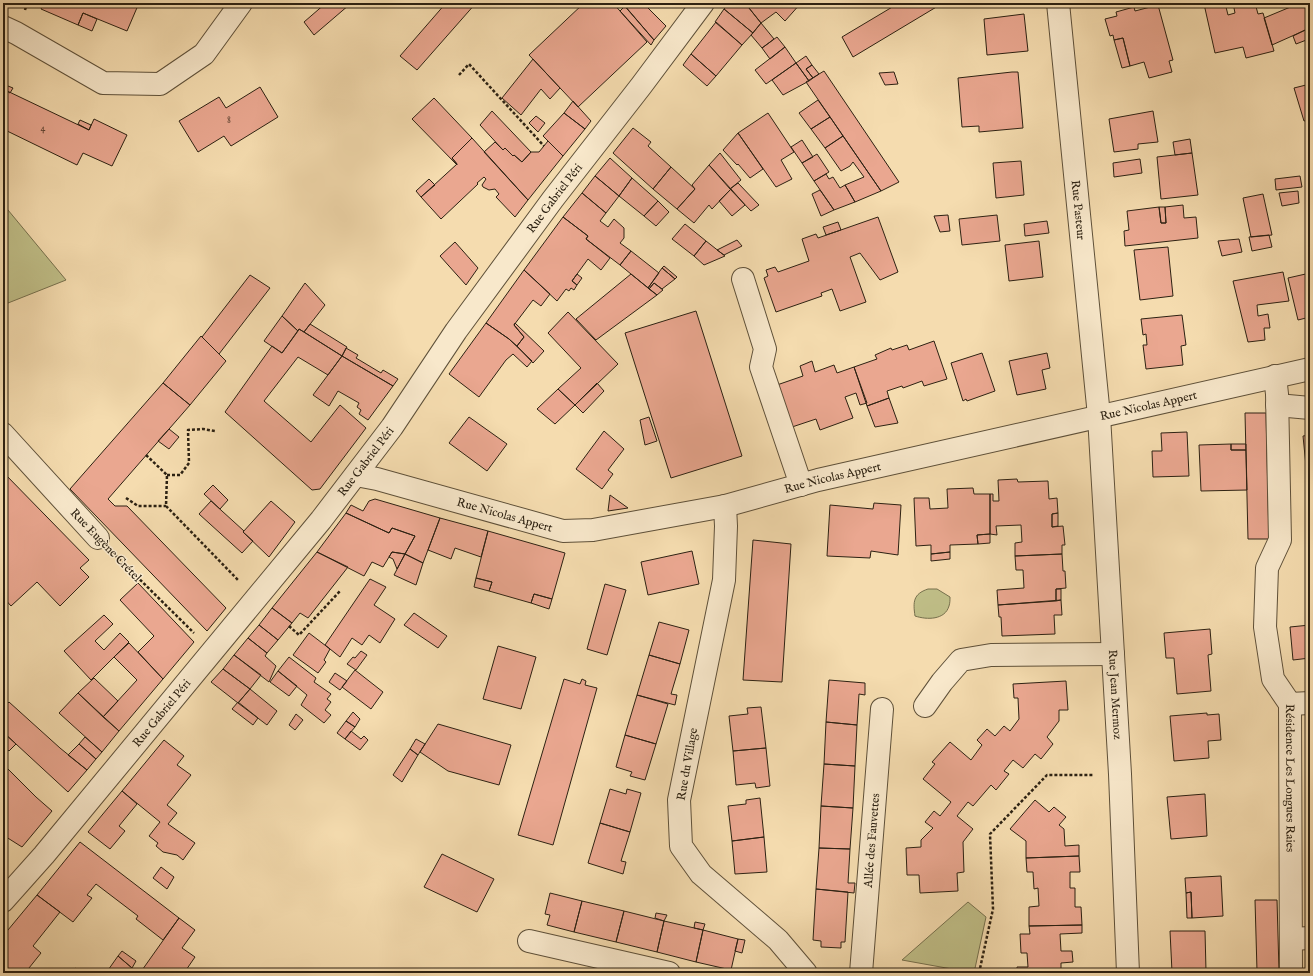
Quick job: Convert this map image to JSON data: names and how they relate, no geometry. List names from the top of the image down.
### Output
{
  "streets": {
    "street": [
      "Rue Gabriel Péri",
      "Rue Pasteur",
      "Rue Nicolas Appert",
      "Rue Eugène Crétel",
      "Rue Jean Mermoz",
      "Rue du Village",
      "Résidence Les Longues Raies",
      "Allée des Fauvettes"
    ]
  },
  "crossings": [
    ["Rue Gabriel Péri", "Rue Nicolas Appert"],
    ["Rue Gabriel Péri", "Rue Eugène Crétel"],
    ["Rue Pasteur", "Rue Nicolas Appert"],
    ["Rue Pasteur", "Rue Jean Mermoz"],
    ["Rue Nicolas Appert", "Rue Jean Mermoz"],
    ["Rue Nicolas Appert", "Rue du Village"],
    ["Rue Nicolas Appert", "Résidence Les Longues Raies"]
  ],
  "house_numbers": ["8", "4"]
}
